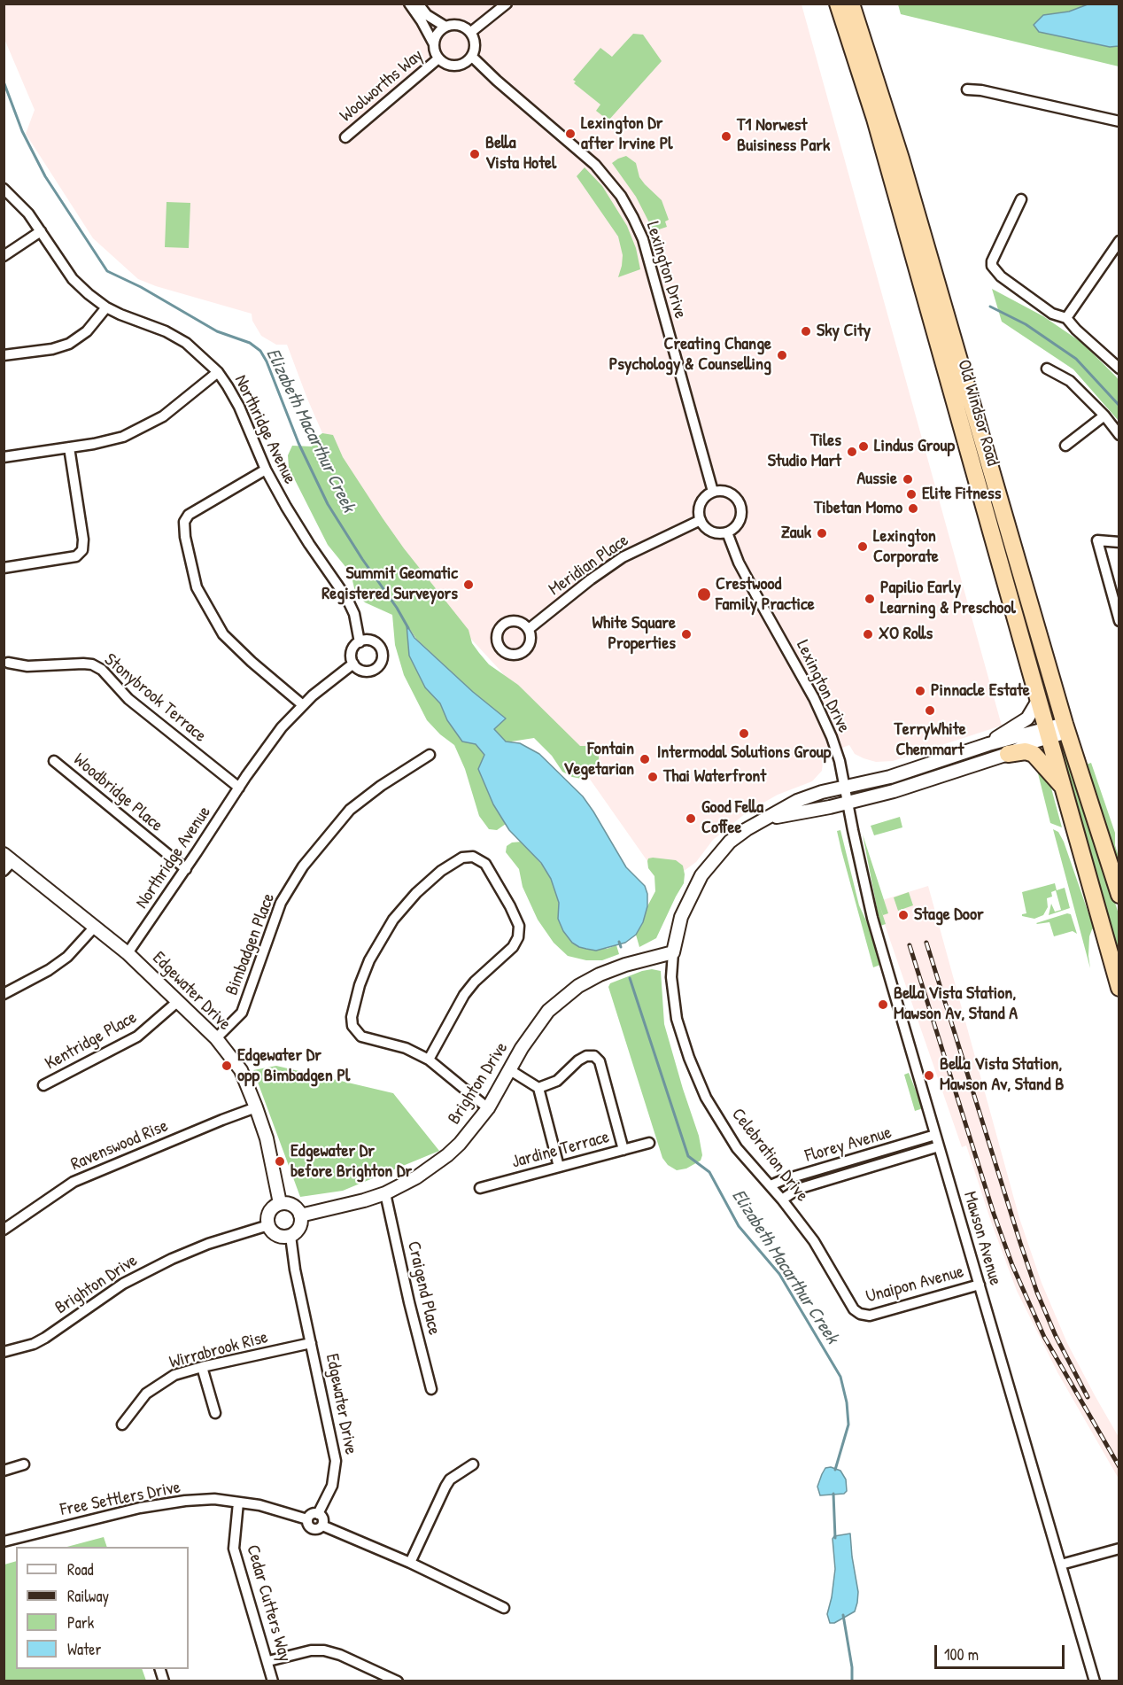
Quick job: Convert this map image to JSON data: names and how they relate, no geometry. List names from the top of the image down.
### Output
{
  "streets": {
    "highway": ["Old Windsor Road"],
    "street": [
      "Woolworths Way",
      "Lexington Drive",
      "Northridge Avenue",
      "Meridian Place",
      "Stonybrook Terrace",
      "Woodbridge Place",
      "Bimbadgen Place",
      "Edgewater Drive",
      "Kentridge Place",
      "Brighton Drive",
      "Florey Avenue",
      "Ravenswood Rise",
      "Jardine Terrace",
      "Celebration Drive",
      "Mawson Avenue",
      "Unaipon Avenue",
      "Craigend Place",
      "Wirrabrook Rise",
      "Free Settlers Drive",
      "Cedar Cutters Way"
    ]
  },
  "crossings": [
    ["Woolworths Way", "Lexington Drive"],
    ["Lexington Drive", "Meridian Place"],
    ["Lexington Drive", "Celebration Drive"],
    ["Lexington Drive", "Mawson Avenue"],
    ["Old Windsor Road", "Celebration Drive"],
    ["Northridge Avenue", "Stonybrook Terrace"],
    ["Northridge Avenue", "Woodbridge Place"],
    ["Northridge Avenue", "Edgewater Drive"],
    ["Bimbadgen Place", "Edgewater Drive"],
    ["Edgewater Drive", "Kentridge Place"],
    ["Edgewater Drive", "Brighton Drive"],
    ["Edgewater Drive", "Ravenswood Rise"],
    ["Edgewater Drive", "Wirrabrook Rise"],
    ["Edgewater Drive", "Free Settlers Drive"],
    ["Brighton Drive", "Celebration Drive"],
    ["Brighton Drive", "Craigend Place"],
    ["Florey Avenue", "Celebration Drive"],
    ["Florey Avenue", "Mawson Avenue"],
    ["Celebration Drive", "Mawson Avenue"],
    ["Celebration Drive", "Unaipon Avenue"],
    ["Mawson Avenue", "Unaipon Avenue"],
    ["Free Settlers Drive", "Cedar Cutters Way"]
  ],
  "water": ["Elizabeth Macarthur Creek"],
  "places": [
    "Lexington Dr after Irvine Pl",
    "T1 Norwest Buisiness Park",
    "Bella Vista Hotel",
    "Sky City",
    "Creating Change Psychology & Counselling",
    "Lindus Group",
    "Tiles Studio Mart",
    "Aussie",
    "Elite Fitness",
    "Tibetan Momo",
    "Zauk",
    "Lexington Corporate",
    "Summit Geomatic Registered Surveyors",
    "Crestwood Family Practice",
    "Papilio Early Learning & Preschool",
    "White Square Properties",
    "XO Rolls",
    "Pinnacle Estate",
    "TerryWhite Chemmart",
    "Intermodal Solutions Group",
    "Fontain Vegetarian",
    "Thai Waterfront",
    "Good Fella Coffee",
    "Stage Door",
    "Bella Vista Station, Mawson Av, Stand A",
    "Edgewater Dr opp Bimbadgen Pl",
    "Bella Vista Station, Mawson Av, Stand B",
    "Edgewater Dr before Brighton Dr"
  ],
  "legend": [
    "Road",
    "Railway",
    "Park",
    "Water"
  ],
  "scale_bar": "100 m"
}
